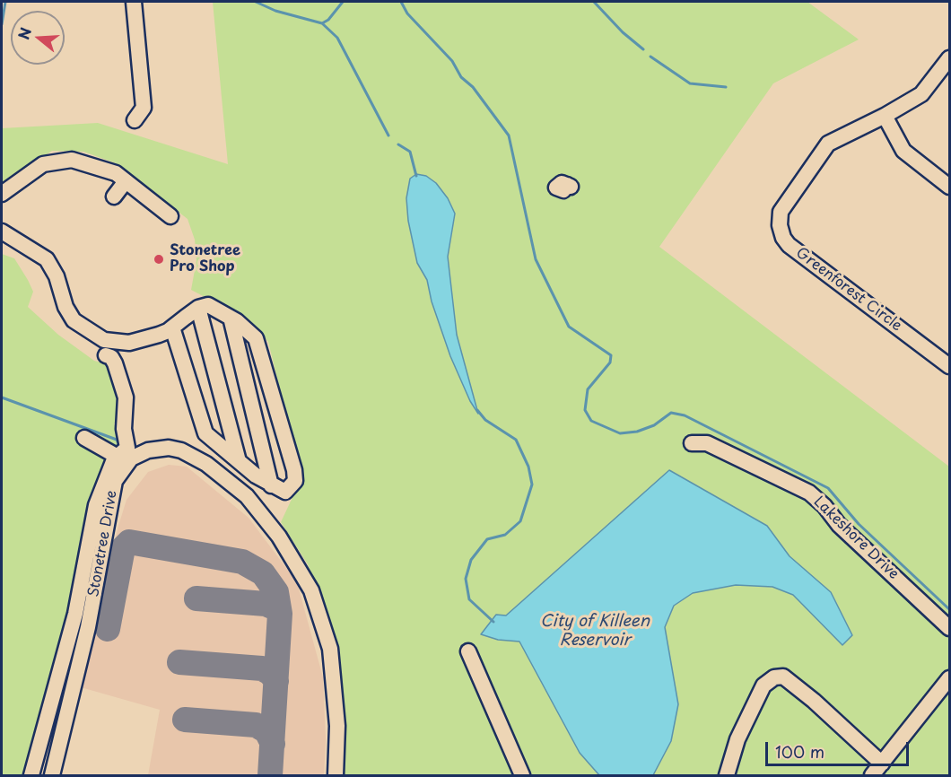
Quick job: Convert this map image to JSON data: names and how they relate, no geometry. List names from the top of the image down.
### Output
{
  "streets": {
    "street": ["Greenforest Circle", "Lakeshore Drive", "Stonetree Drive"]
  },
  "water": ["City of Killeen Reservoir"],
  "places": ["Stonetree Pro Shop"],
  "scale_bar": "100 m",
  "north": "left"
}
